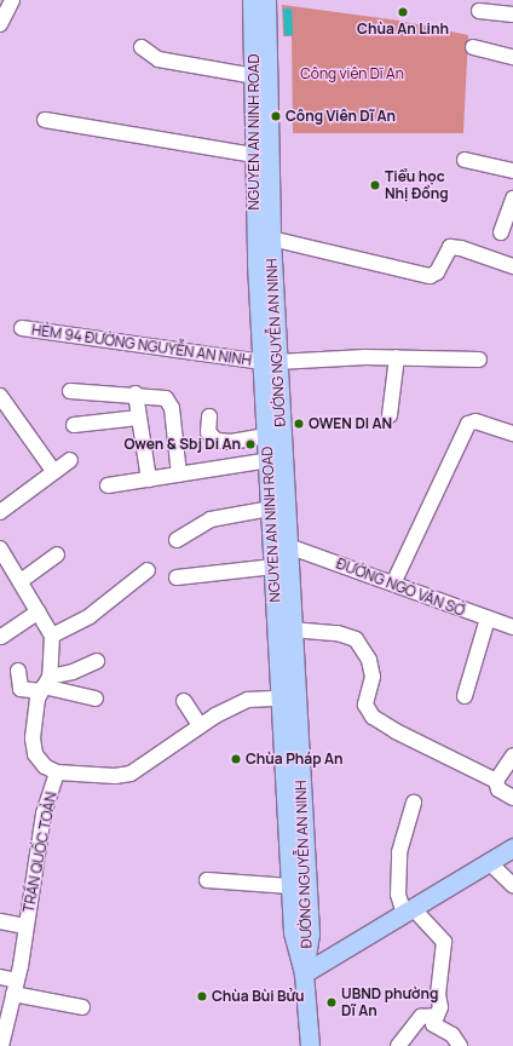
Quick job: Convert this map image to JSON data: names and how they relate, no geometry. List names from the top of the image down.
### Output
{
  "streets": {
    "main road": ["NGUYEN AN NINH ROAD", "ĐƯỜNG NGUYỄN AN NINH"],
    "street": ["HẺM 94 ĐƯỜNG NGUYỄN AN NINH", "ĐƯỜNG NGÔ VĂN SỞ", "TRẦN QUỐC TOẢN"]
  },
  "crossings": [
    ["NGUYEN AN NINH ROAD", "ĐƯỜNG NGUYỄN AN NINH"],
    ["NGUYEN AN NINH ROAD", "HẺM 94 ĐƯỜNG NGUYỄN AN NINH"],
    ["NGUYEN AN NINH ROAD", "TRẦN QUỐC TOẢN"],
    ["ĐƯỜNG NGUYỄN AN NINH", "HẺM 94 ĐƯỜNG NGUYỄN AN NINH"],
    ["ĐƯỜNG NGUYỄN AN NINH", "ĐƯỜNG NGÔ VĂN SỞ"],
    ["ĐƯỜNG NGUYỄN AN NINH", "TRẦN QUỐC TOẢN"]
  ],
  "parks": ["Công viên Dĩ An"],
  "places": [
    "Chùa An Linh",
    "Công Viên Dĩ An",
    "Tiểu học Nhị Đồng",
    "OWEN DI AN",
    "Owen & Sbj Di An",
    "Chùa Pháp An",
    "Chùa Bùi Bửu",
    "UBND phường Dĩ An"
  ]
}
